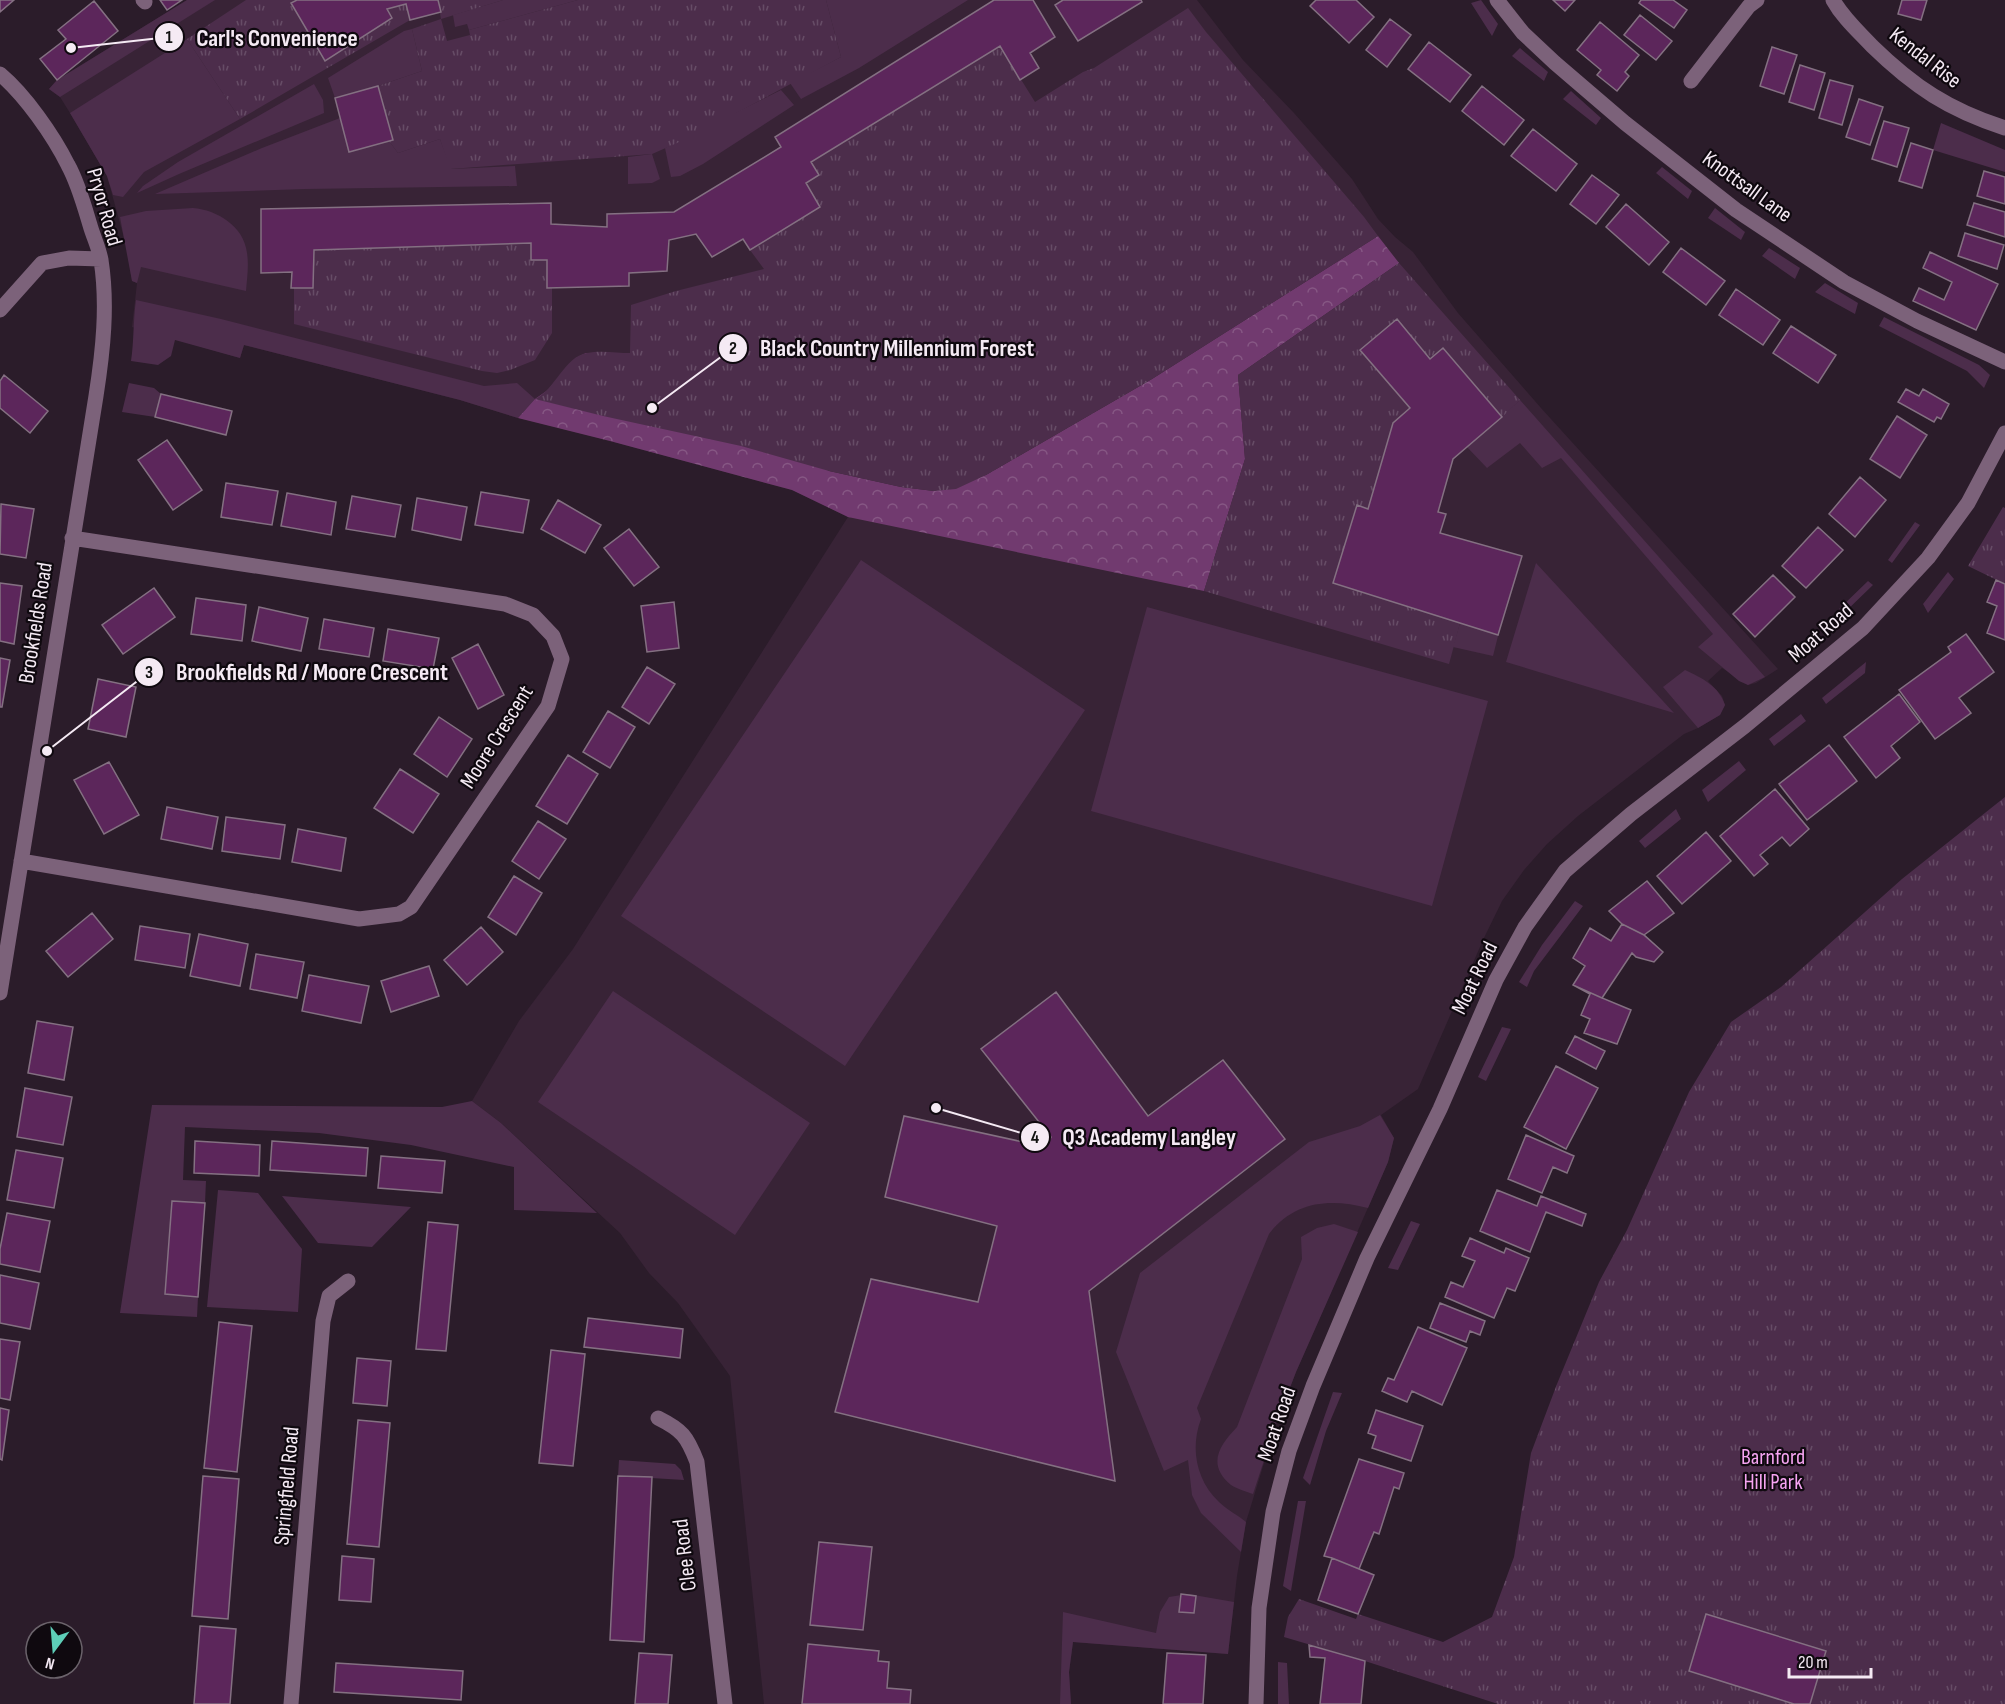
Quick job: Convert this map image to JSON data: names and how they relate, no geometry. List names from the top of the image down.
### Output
{
  "streets": {
    "street": [
      "Kendal Rise",
      "Knottsall Lane",
      "Pryor Road",
      "Brookfields Road",
      "Moat Road",
      "Moore Crescent",
      "Springfield Road",
      "Clee Road"
    ]
  },
  "crossings": [
    ["Pryor Road", "Brookfields Road"],
    ["Brookfields Road", "Moore Crescent"]
  ],
  "parks": ["Barnford Hill Park"],
  "places": [
    "Carl's Convenience",
    "Black Country Millennium Forest",
    "Brookfields Rd / Moore Crescent",
    "Q3 Academy Langley"
  ],
  "scale_bar": "20 m",
  "north": "bottom"
}
